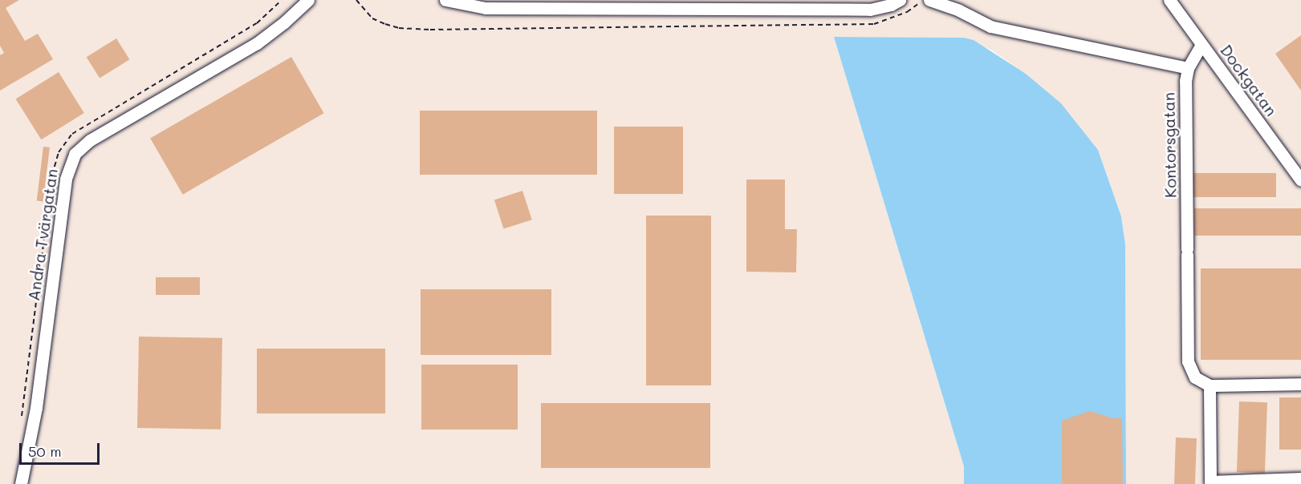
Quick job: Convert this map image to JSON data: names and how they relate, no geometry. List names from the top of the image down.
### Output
{
  "streets": {
    "street": ["Dockgatan", "Kontorsgatan", "Andra Tvärgatan"]
  },
  "crossings": [
    ["Dockgatan", "Kontorsgatan"]
  ],
  "scale_bar": "50 m"
}
